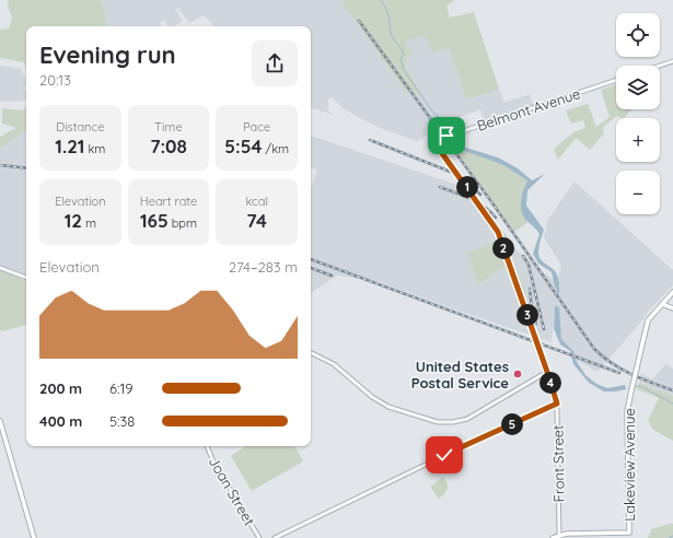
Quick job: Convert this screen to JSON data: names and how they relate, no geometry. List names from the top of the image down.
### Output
{
  "streets": {
    "main road": ["Lakeview Avenue"],
    "street": ["Belmont Avenue", "Front Street", "Joan Street"]
  },
  "crossings": [
    ["Belmont Avenue", "Front Street"],
    ["Front Street", "Lakeview Avenue"]
  ],
  "places": ["United States Postal Service"],
  "page": {
    "map_buttons": ["+", "−"],
    "heading": ["Evening run", "20:13"],
    "stats": [
      ["Distance", "1.21 km"],
      ["Time", "7:08"],
      ["Pace", "5:54 /km"],
      ["Elevation", "12 m"],
      ["Heart rate", "165 bpm"],
      ["kcal", "74"]
    ],
    "pins": [
      "1",
      "2",
      "3",
      "4",
      "5"
    ],
    "chart": ["Elevation", "274–283 m"],
    "list": [
      {
        "name": "200 m",
        "note": "6:19"
      },
      {
        "name": "400 m",
        "note": "5:38"
      }
    ]
  }
}
